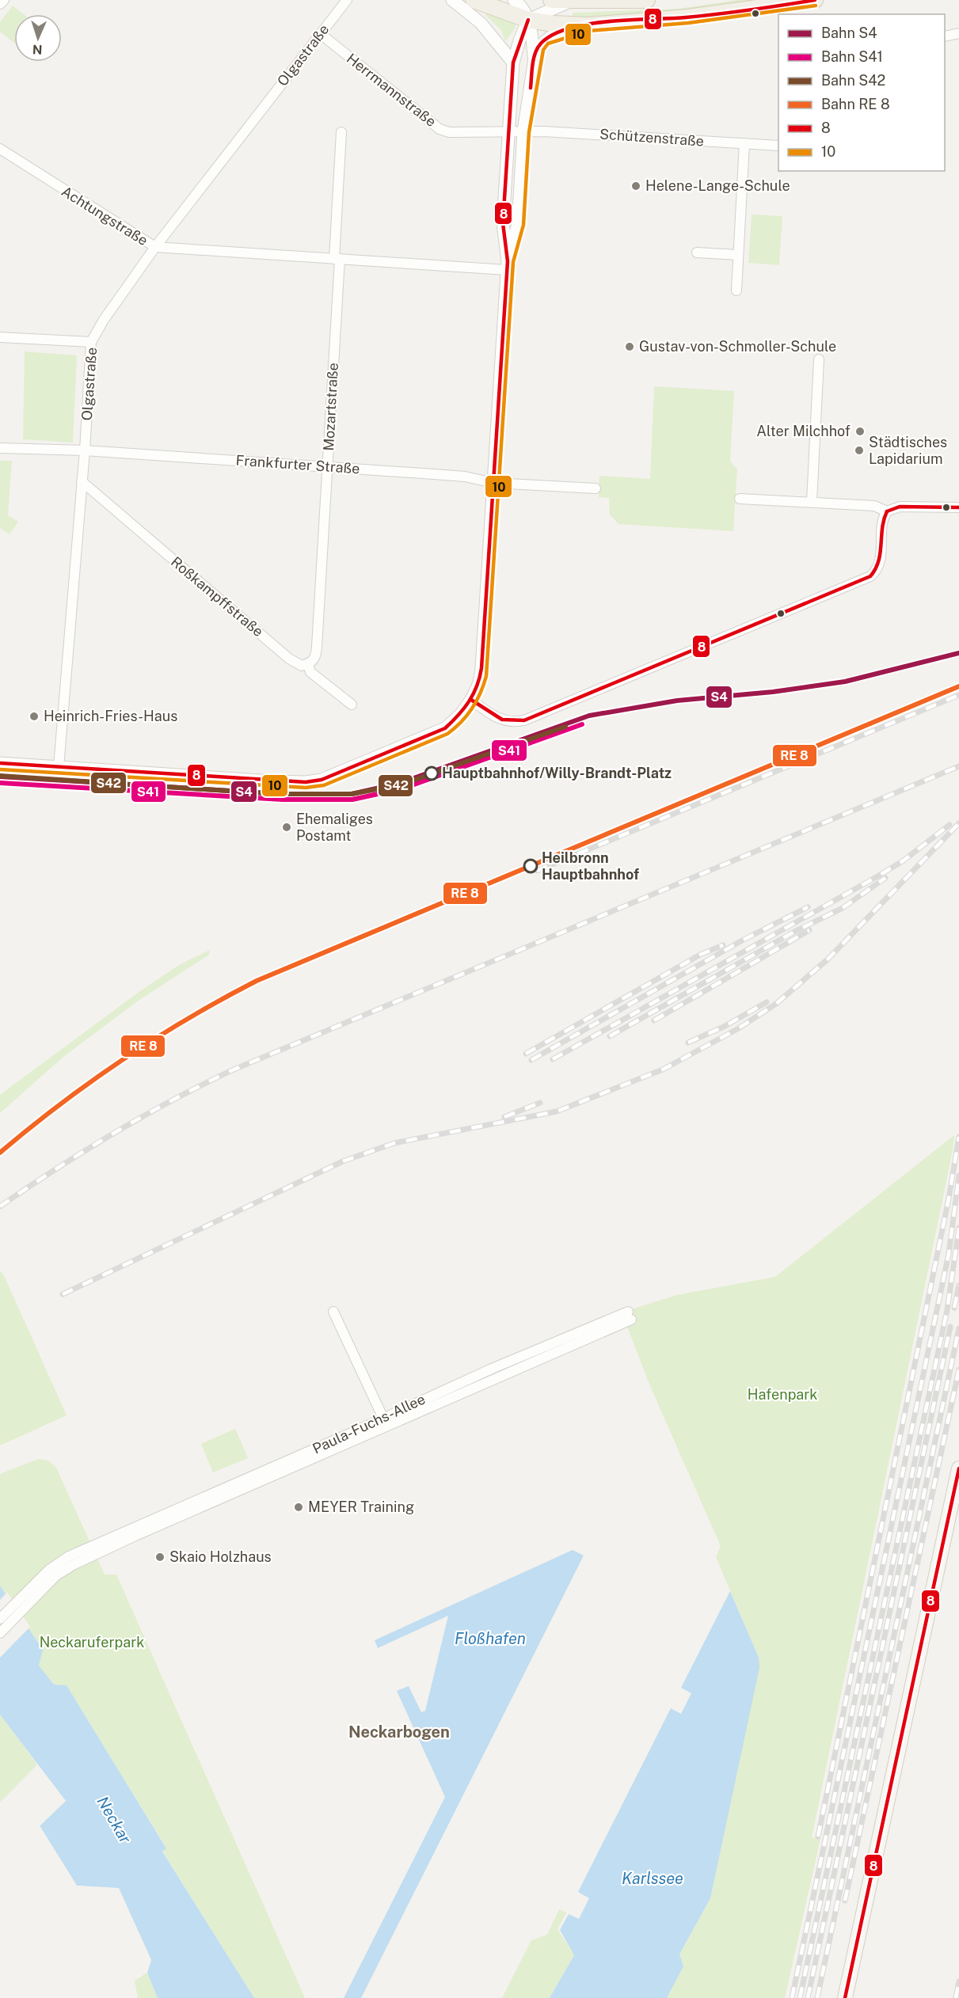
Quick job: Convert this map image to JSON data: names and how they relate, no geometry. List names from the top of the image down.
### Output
{
  "streets": {
    "street": [
      "Olgastraße",
      "Herrmannstraße",
      "Schützenstraße",
      "Achtungstraße",
      "Mozartstraße",
      "Frankfurter Straße",
      "Roßkampffstraße",
      "Paula-Fuchs-Allee"
    ]
  },
  "crossings": [
    ["Olgastraße", "Herrmannstraße"],
    ["Olgastraße", "Achtungstraße"],
    ["Olgastraße", "Frankfurter Straße"],
    ["Olgastraße", "Roßkampffstraße"],
    ["Herrmannstraße", "Schützenstraße"],
    ["Achtungstraße", "Mozartstraße"],
    ["Mozartstraße", "Frankfurter Straße"],
    ["Mozartstraße", "Roßkampffstraße"]
  ],
  "districts": ["Neckarbogen"],
  "water": ["Floßhafen", "Neckar", "Karlssee"],
  "parks": ["Hafenpark", "Neckaruferpark"],
  "places": [
    "Helene-Lange-Schule",
    "Gustav-von-Schmoller-Schule",
    "Alter Milchhof",
    "Städtisches Lapidarium",
    "Heinrich-Fries-Haus",
    "Hauptbahnhof/Willy-Brandt-Platz",
    "Ehemaliges Postamt",
    "Heilbronn Hauptbahnhof",
    "MEYER Training",
    "Skaio Holzhaus"
  ],
  "lines": [
    "transit line 8",
    "transit line 10",
    "rail line S4",
    "rail line S41",
    "rail line S42"
  ],
  "legend": [
    "Bahn S4",
    "Bahn S41",
    "Bahn S42",
    "Bahn RE 8",
    "8",
    "10"
  ],
  "north": "bottom"
}
